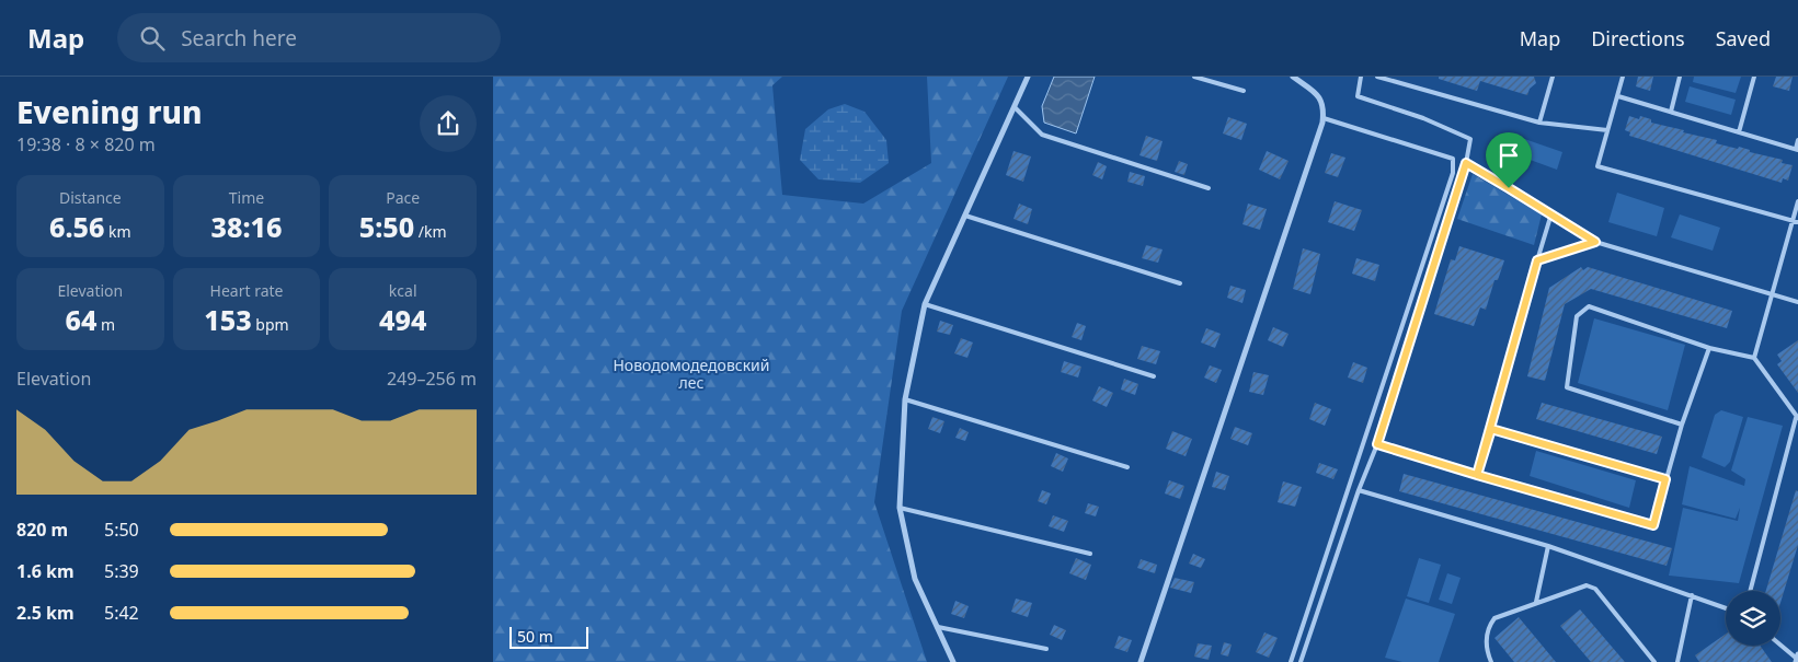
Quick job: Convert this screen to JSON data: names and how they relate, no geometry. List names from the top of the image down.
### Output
{
  "parks": ["Новодомодедовский лес"],
  "scale_bar": "50 m",
  "page": {
    "header": "Map",
    "search": "Search here",
    "nav": ["Map", "Directions", "Saved"],
    "heading": ["Evening run", "19:38 · 8 × 820 m"],
    "stats": [
      ["Distance", "6.56 km"],
      ["Time", "38:16"],
      ["Pace", "5:50 /km"],
      ["Elevation", "64 m"],
      ["Heart rate", "153 bpm"],
      ["kcal", "494"]
    ],
    "chart": ["Elevation", "249–256 m"],
    "list": [
      {
        "name": "820 m",
        "note": "5:50"
      },
      {
        "name": "1.6 km",
        "note": "5:39"
      },
      {
        "name": "2.5 km",
        "note": "5:42"
      }
    ],
    "scale": "50 m"
  }
}
